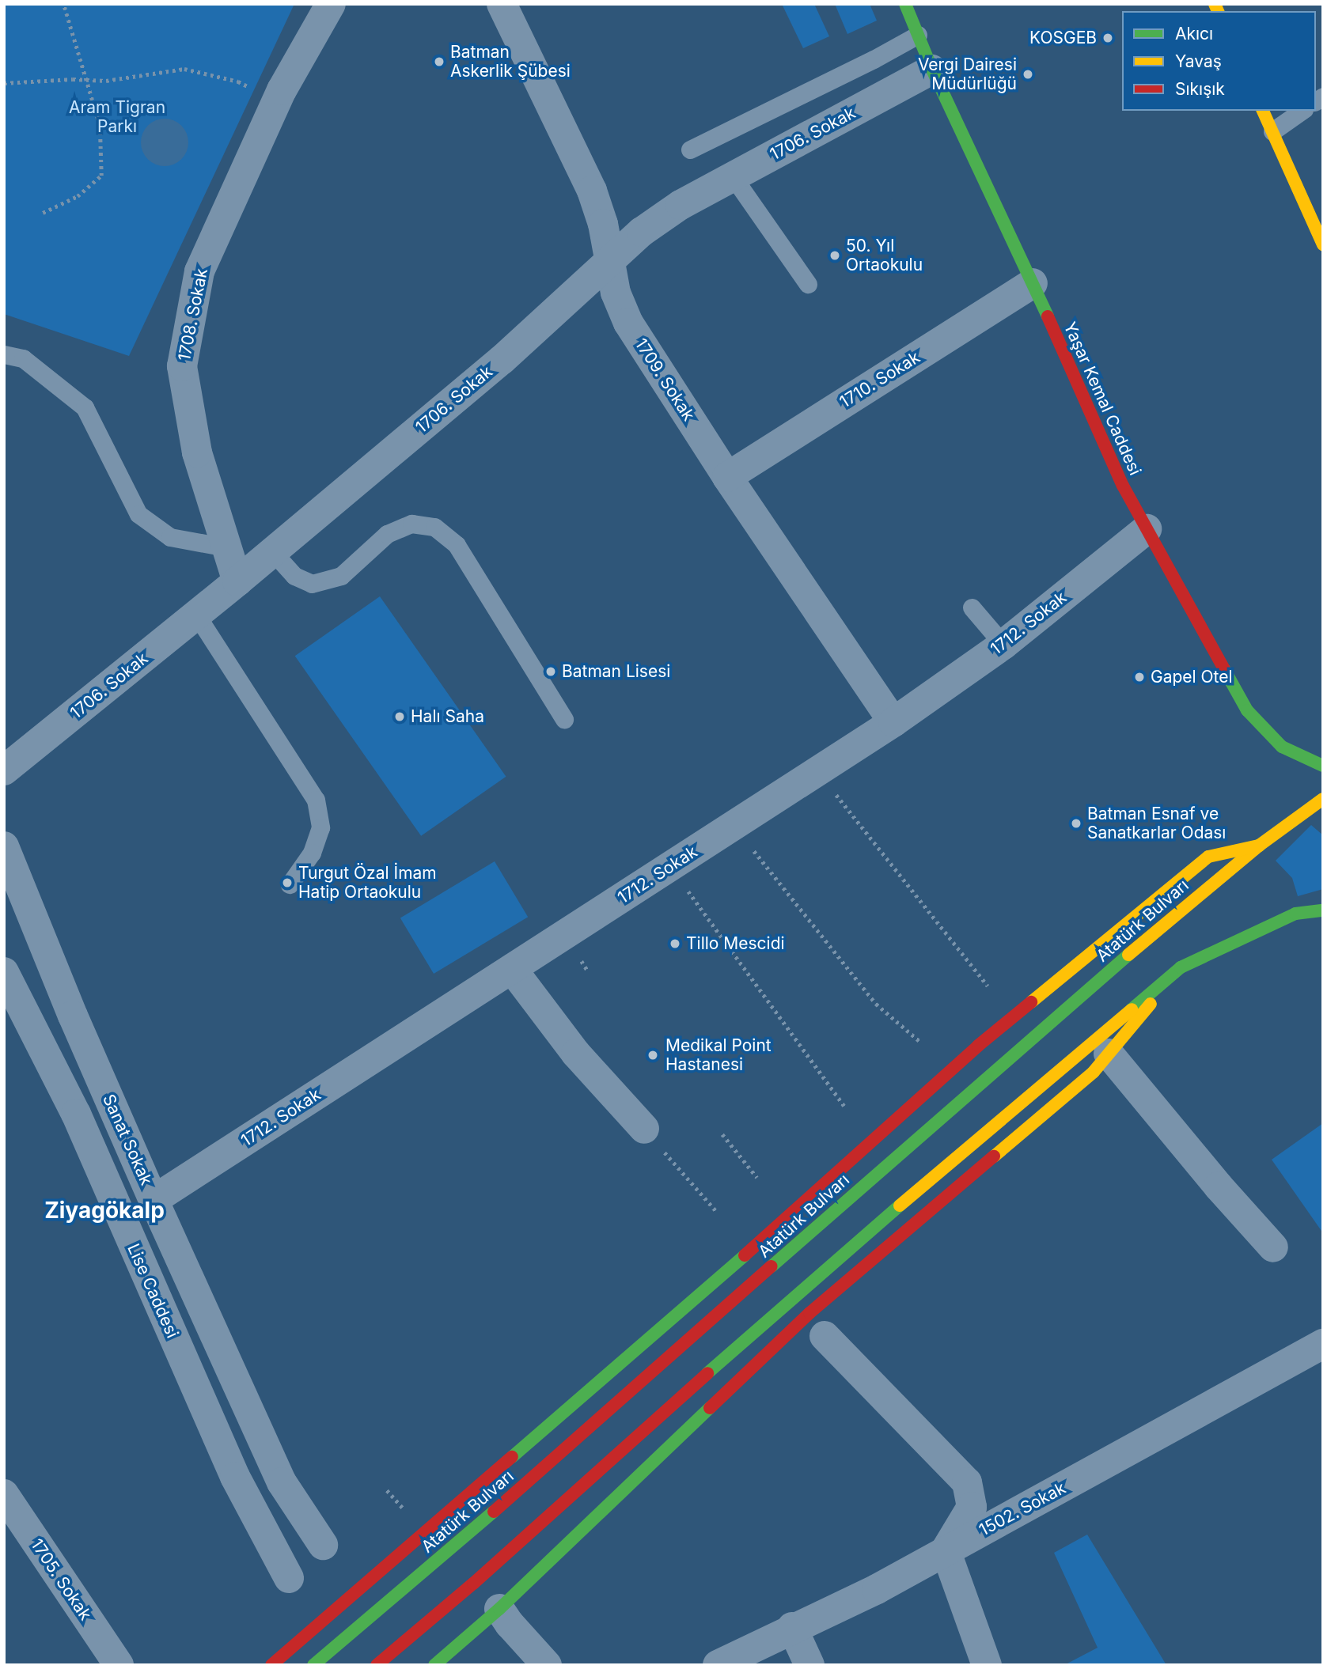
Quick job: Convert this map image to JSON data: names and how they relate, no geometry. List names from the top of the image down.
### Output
{
  "streets": {
    "street": [
      "1706. Sokak",
      "1708. Sokak",
      "1709. Sokak",
      "1710. Sokak",
      "Yaşar Kemal Caddesi",
      "1712. Sokak",
      "Atatürk Bulvarı",
      "Sanat Sokak",
      "Lise Caddesi",
      "1502. Sokak",
      "1705. Sokak"
    ]
  },
  "crossings": [
    ["1706. Sokak", "1708. Sokak"],
    ["1706. Sokak", "1709. Sokak"],
    ["1706. Sokak", "Yaşar Kemal Caddesi"],
    ["1709. Sokak", "1710. Sokak"],
    ["1709. Sokak", "1712. Sokak"],
    ["1710. Sokak", "Yaşar Kemal Caddesi"],
    ["Yaşar Kemal Caddesi", "1712. Sokak"],
    ["1712. Sokak", "Sanat Sokak"]
  ],
  "districts": ["Ziyagökalp"],
  "parks": ["Aram Tigran Parkı"],
  "places": [
    "KOSGEB",
    "Batman Askerlik Şübesi",
    "Vergi Dairesi Müdürlüğü",
    "50. Yıl Ortaokulu",
    "Batman Lisesi",
    "Gapel Otel",
    "Halı Saha",
    "Batman Esnaf ve Sanatkarlar Odası",
    "Turgut Özal İmam Hatip Ortaokulu",
    "Tillo Mescidi",
    "Medikal Point Hastanesi"
  ],
  "legend": ["Akıcı", "Yavaş", "Sıkışık"]
}
